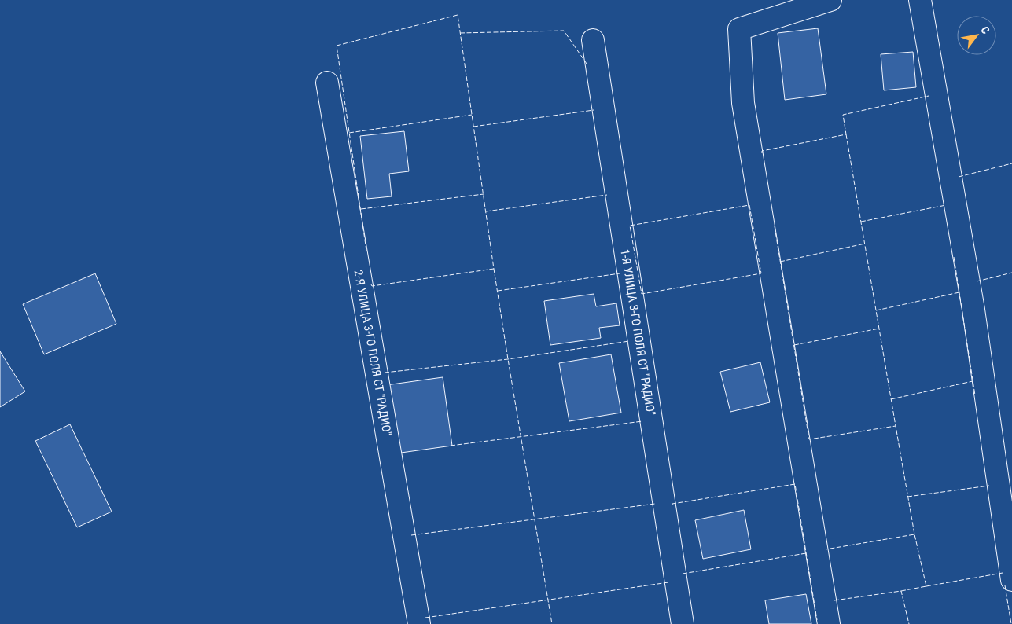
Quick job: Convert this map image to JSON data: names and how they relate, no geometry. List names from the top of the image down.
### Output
{
  "streets": {
    "street": ["1-Я УЛИЦА 3-ГО ПОЛЯ СТ \"РАДИО\"", "2-Я УЛИЦА 3-ГО ПОЛЯ СТ \"РАДИО\""]
  },
  "north": "top right"
}
